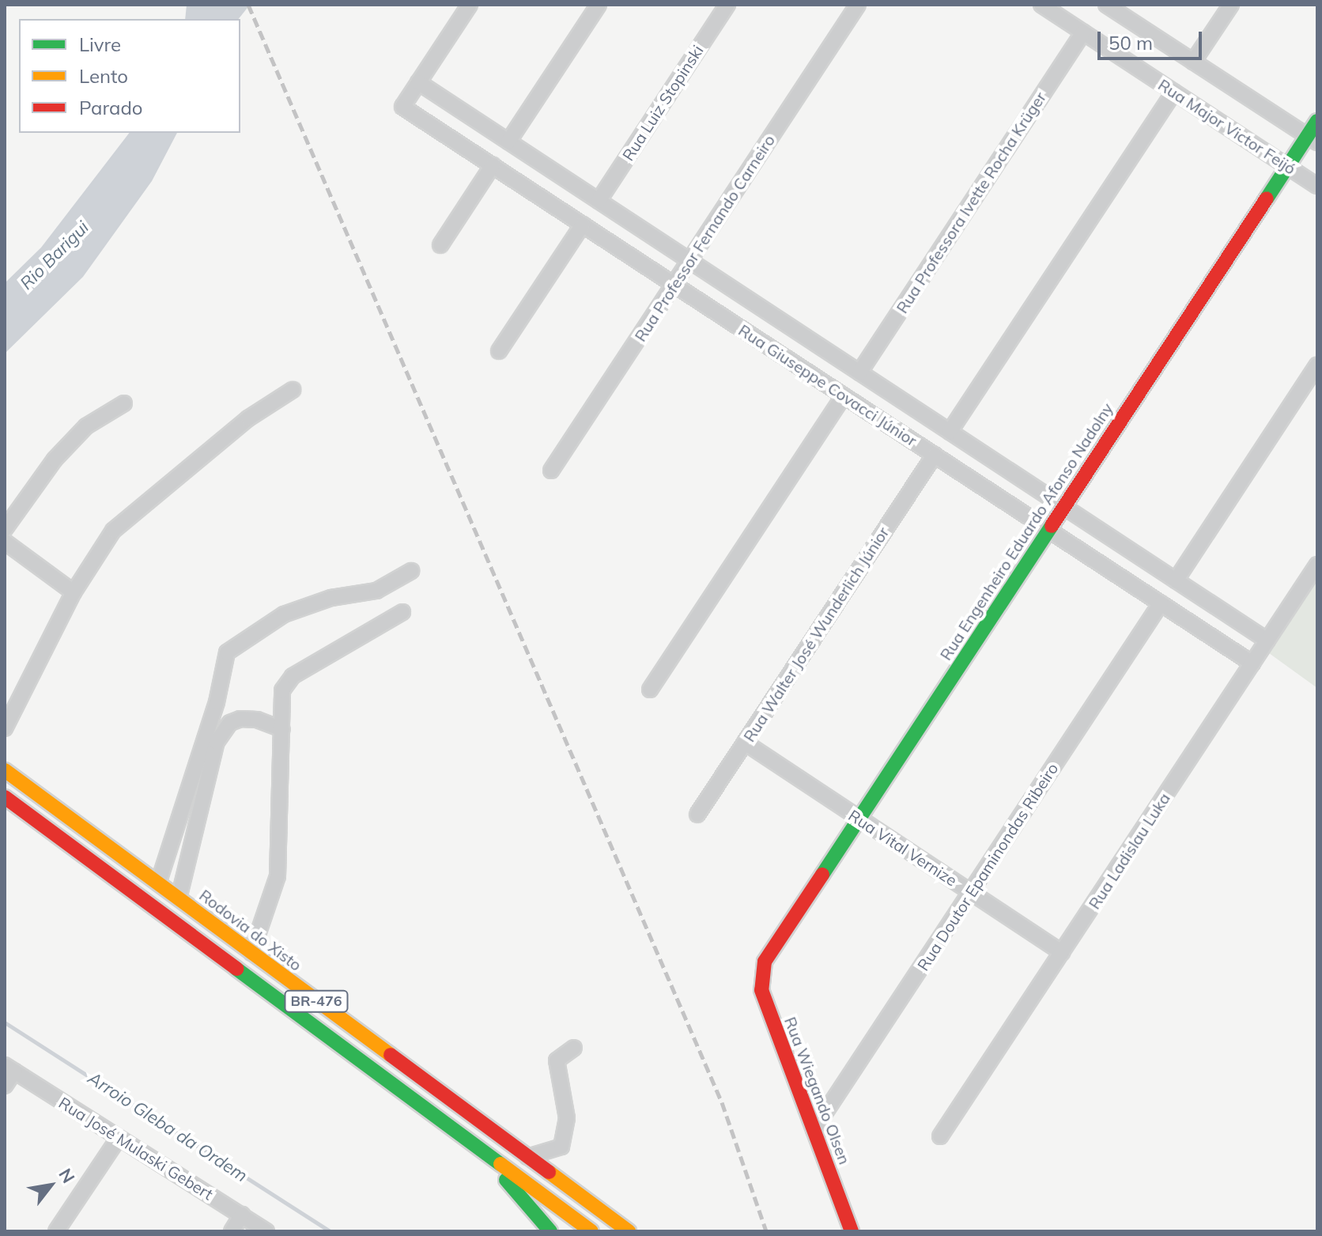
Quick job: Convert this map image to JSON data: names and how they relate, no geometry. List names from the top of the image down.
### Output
{
  "streets": {
    "main road": [
      "Rua Engenheiro Eduardo Afonso Nadolny",
      "Rodovia do Xisto",
      "BR-476",
      "Rua Wiegando Olsen"
    ],
    "street": [
      "Rua Luiz Stopinski",
      "Rua Major Victor Feijó",
      "Rua Professora Ivette Rocha Krüger",
      "Rua Professor Fernando Carneiro",
      "Rua Giuseppe Covacci Júnior",
      "Rua Walter José Wunderlich Júnior",
      "Rua Vital Vernize",
      "Rua Ladislau Luka",
      "Rua Doutor Epaminondas Ribeiro",
      "Rua José Mulaski Gebert"
    ]
  },
  "crossings": [
    ["Rua Luiz Stopinski", "Rua Giuseppe Covacci Júnior"],
    ["Rua Major Victor Feijó", "Rua Professora Ivette Rocha Krüger"],
    ["Rua Major Victor Feijó", "Rua Engenheiro Eduardo Afonso Nadolny"],
    ["Rua Professora Ivette Rocha Krüger", "Rua Giuseppe Covacci Júnior"],
    ["Rua Professor Fernando Carneiro", "Rua Giuseppe Covacci Júnior"],
    ["Rua Giuseppe Covacci Júnior", "Rua Engenheiro Eduardo Afonso Nadolny"],
    ["Rua Giuseppe Covacci Júnior", "Rua Walter José Wunderlich Júnior"],
    ["Rua Giuseppe Covacci Júnior", "Rua Ladislau Luka"],
    ["Rua Giuseppe Covacci Júnior", "Rua Doutor Epaminondas Ribeiro"],
    ["Rua Engenheiro Eduardo Afonso Nadolny", "Rua Vital Vernize"],
    ["Rua Engenheiro Eduardo Afonso Nadolny", "Rua Wiegando Olsen"],
    ["Rua Walter José Wunderlich Júnior", "Rua Vital Vernize"],
    ["Rua Vital Vernize", "Rua Ladislau Luka"],
    ["Rua Vital Vernize", "Rua Doutor Epaminondas Ribeiro"],
    ["Rua Doutor Epaminondas Ribeiro", "Rua Wiegando Olsen"]
  ],
  "water": ["Rio Barigui", "Arroio Gleba da Ordem"],
  "legend": ["Livre", "Lento", "Parado"],
  "scale_bar": "50 m",
  "north": "top right"
}
